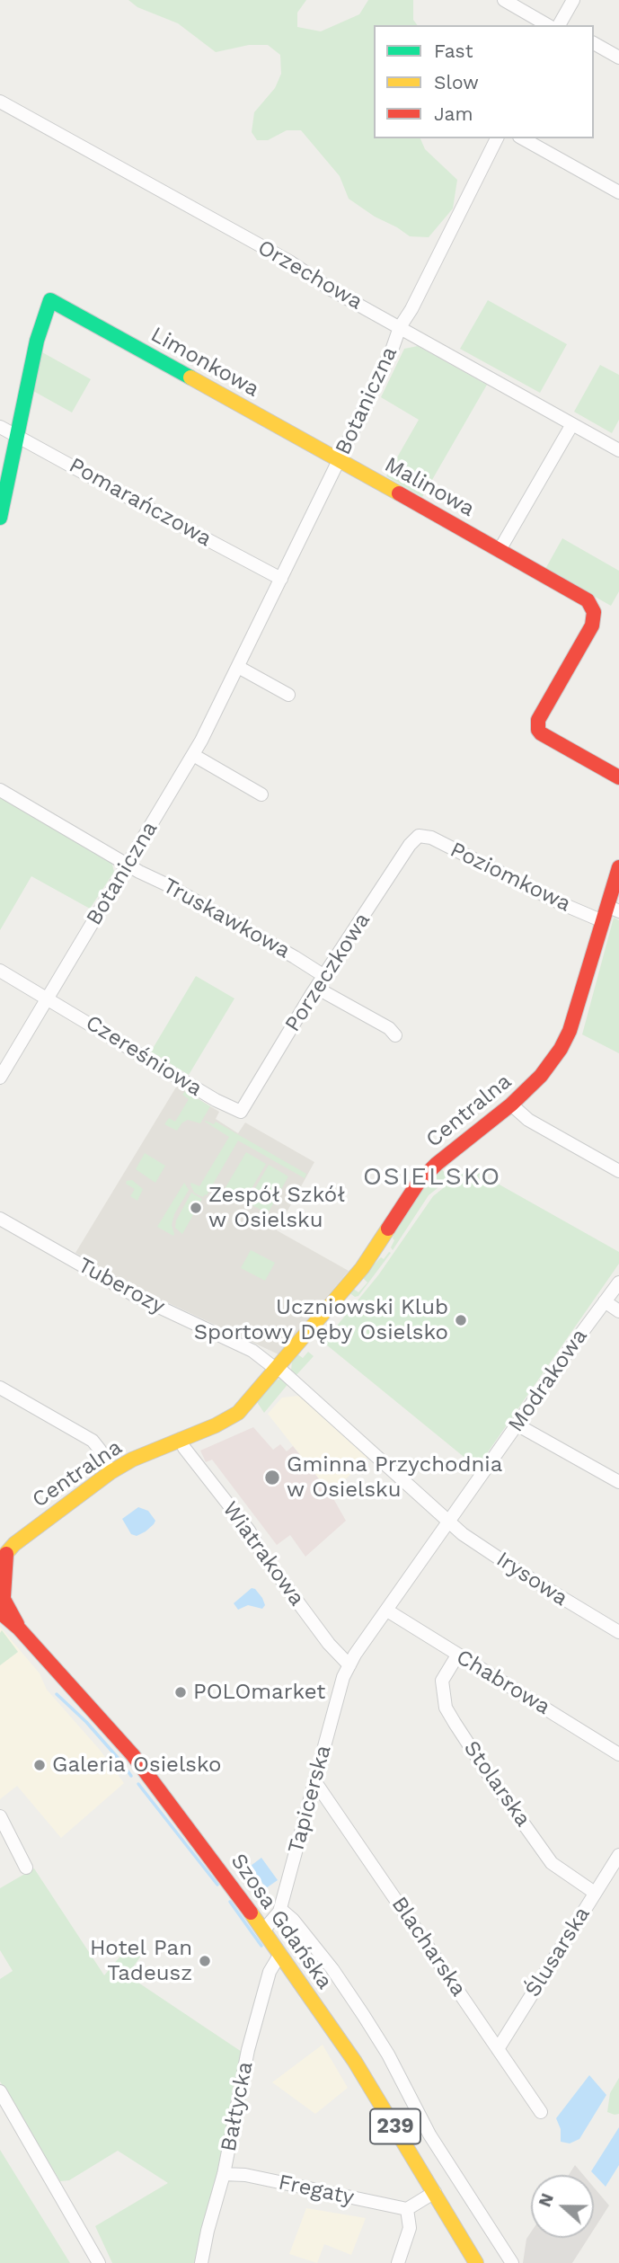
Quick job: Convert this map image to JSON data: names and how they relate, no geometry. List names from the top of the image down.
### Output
{
  "streets": {
    "street": [
      "Orzechowa",
      "Limonkowa",
      "Botaniczna",
      "Malinowa",
      "Pomarańczowa",
      "Poziomkowa",
      "Truskawkowa",
      "Porzeczkowa",
      "Czereśniowa",
      "Centralna",
      "Tuberozy",
      "Modrakowa",
      "Wiatrakowa",
      "Irysowa",
      "Chabrowa",
      "Stolarska",
      "Tapicerska",
      "Szosa Gdańska",
      "Blacharska",
      "Ślusarska",
      "Bałtycka",
      "239",
      "Fregaty"
    ]
  },
  "crossings": [
    ["Orzechowa", "Botaniczna"],
    ["Limonkowa", "Botaniczna"],
    ["Limonkowa", "Malinowa"],
    ["Limonkowa", "Pomarańczowa"],
    ["Botaniczna", "Malinowa"],
    ["Botaniczna", "Pomarańczowa"],
    ["Botaniczna", "Truskawkowa"],
    ["Botaniczna", "Czereśniowa"],
    ["Poziomkowa", "Porzeczkowa"],
    ["Poziomkowa", "Centralna"],
    ["Truskawkowa", "Porzeczkowa"],
    ["Porzeczkowa", "Czereśniowa"],
    ["Centralna", "Tuberozy"],
    ["Centralna", "Wiatrakowa"],
    ["Tuberozy", "Modrakowa"],
    ["Tuberozy", "Irysowa"],
    ["Modrakowa", "Wiatrakowa"],
    ["Modrakowa", "Irysowa"],
    ["Modrakowa", "Chabrowa"],
    ["Modrakowa", "Tapicerska"],
    ["Wiatrakowa", "Tapicerska"],
    ["Chabrowa", "Stolarska"],
    ["Stolarska", "Ślusarska"],
    ["Tapicerska", "Szosa Gdańska"],
    ["Tapicerska", "Blacharska"],
    ["Szosa Gdańska", "Bałtycka"],
    ["Blacharska", "Ślusarska"],
    ["Bałtycka", "Fregaty"]
  ],
  "districts": ["OSIELSKO"],
  "places": [
    "Zespół Szkół w Osielsku",
    "Uczniowski Klub Sportowy Dęby Osielsko",
    "Gminna Przychodnia w Osielsku",
    "POLOmarket",
    "Galeria Osielsko",
    "Hotel Pan Tadeusz"
  ],
  "legend": ["Fast", "Slow", "Jam"],
  "north": "left"
}
